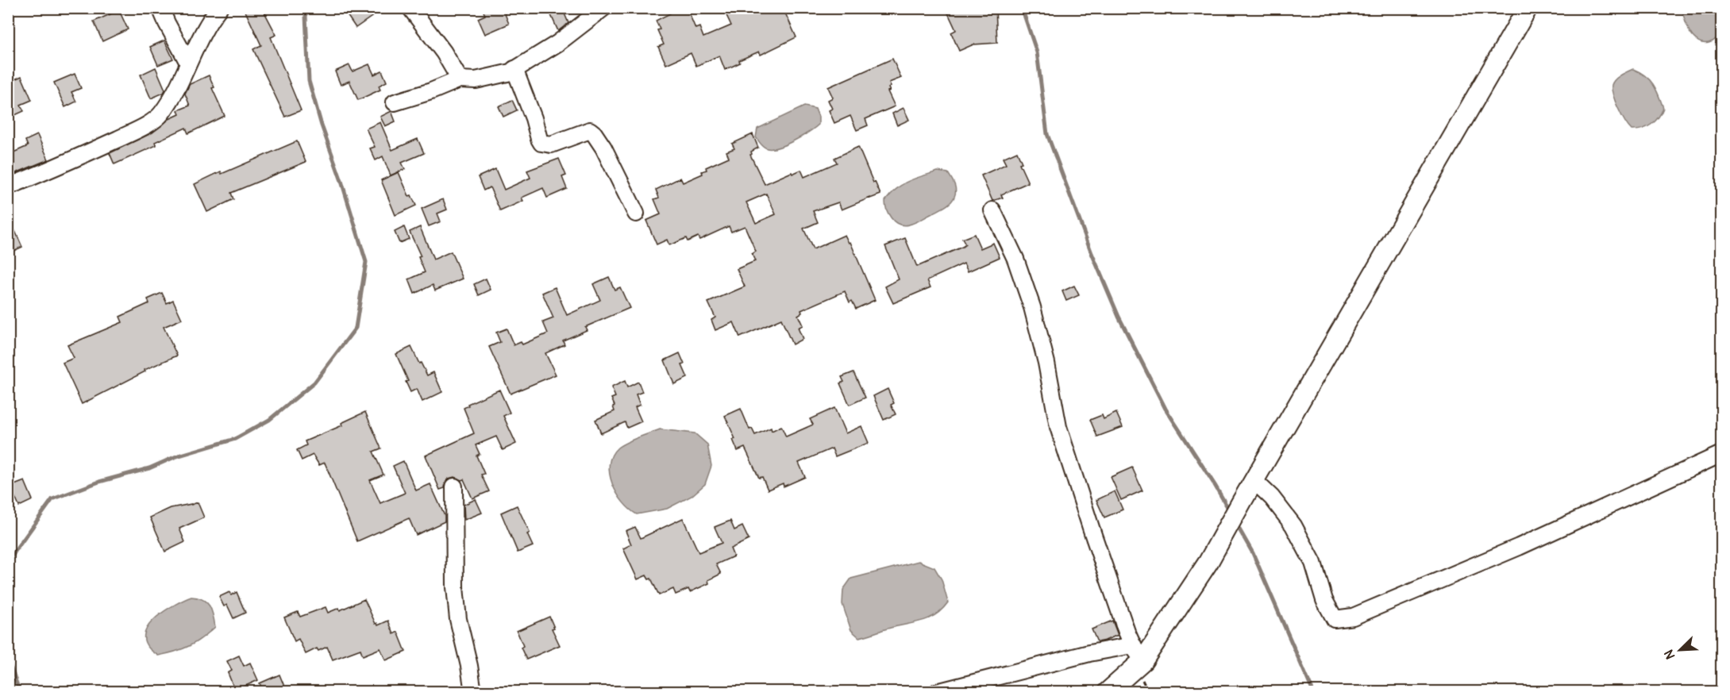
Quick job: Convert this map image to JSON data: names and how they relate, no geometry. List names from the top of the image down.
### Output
{
  "north": "bottom left"
}
